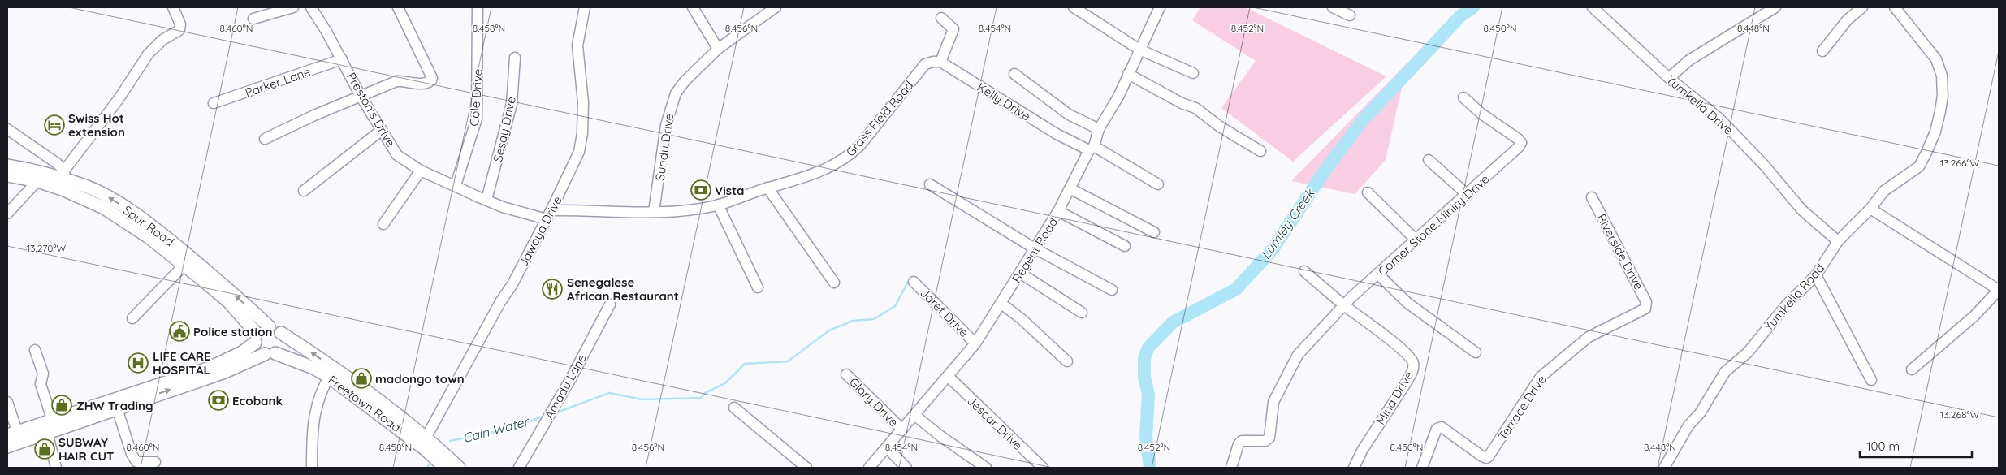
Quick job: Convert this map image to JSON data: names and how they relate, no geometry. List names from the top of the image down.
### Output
{
  "streets": {
    "main road": ["Spur Road", "Freetown Road"],
    "street": [
      "Parker Lane",
      "Cole Drive",
      "Kelly Drive",
      "Yumkella Drive",
      "Preston's Drive",
      "Grass Field Road",
      "Sesay Drive",
      "Sundu Drive",
      "Corner Stone Miniry Drive",
      "Jawoya Drive",
      "Regent Road",
      "Riverside Drive",
      "Yumkella Road",
      "Jaret Drive",
      "Amadu Lane",
      "Mina Drive",
      "Glory Drive",
      "Terrace Drive",
      "Jescar Drive"
    ]
  },
  "crossings": [
    ["Parker Lane", "Preston's Drive"],
    ["Cole Drive", "Preston's Drive"],
    ["Kelly Drive", "Grass Field Road"],
    ["Kelly Drive", "Regent Road"],
    ["Yumkella Drive", "Yumkella Road"],
    ["Preston's Drive", "Grass Field Road"],
    ["Preston's Drive", "Sesay Drive"],
    ["Preston's Drive", "Jawoya Drive"],
    ["Grass Field Road", "Sundu Drive"],
    ["Grass Field Road", "Jawoya Drive"],
    ["Corner Stone Miniry Drive", "Mina Drive"],
    ["Spur Road", "Freetown Road"],
    ["Jawoya Drive", "Freetown Road"],
    ["Regent Road", "Jaret Drive"],
    ["Regent Road", "Glory Drive"],
    ["Regent Road", "Jescar Drive"],
    ["Riverside Drive", "Terrace Drive"]
  ],
  "water": ["Lumley Creek", "Cain Water"],
  "places": {
    "hotel": ["Swiss Hot extension"],
    "bank": ["Vista", "Ecobank"],
    "restaurant": ["Senegalese African Restaurant"],
    "public building": ["Police station"],
    "hospital": ["LIFE CARE HOSPITAL"],
    "shop": ["madongo town", "ZHW Trading", "SUBWAY HAIR CUT"]
  },
  "scale_bar": "100 m",
  "coordinates": [
    "8.460°N",
    "8.458°N",
    "8.456°N",
    "8.454°N",
    "8.452°N",
    "8.450°N",
    "8.448°N",
    "13.266°W",
    "13.270°W",
    "13.268°W"
  ]
}
